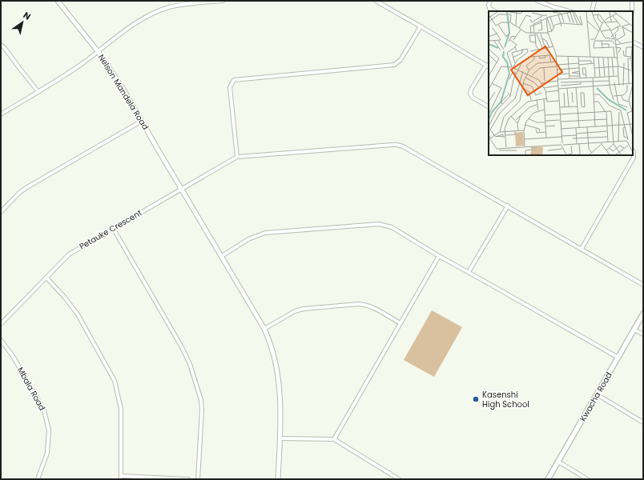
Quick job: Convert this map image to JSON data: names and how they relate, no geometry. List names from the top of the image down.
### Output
{
  "streets": {
    "main road": ["Kwacha Road"],
    "street": ["Nelson Mandela Road", "Petauke Crescent", "Mbala Road"]
  },
  "crossings": [
    ["Nelson Mandela Road", "Petauke Crescent"]
  ],
  "places": ["Kasenshi High School"],
  "north": "top right"
}
